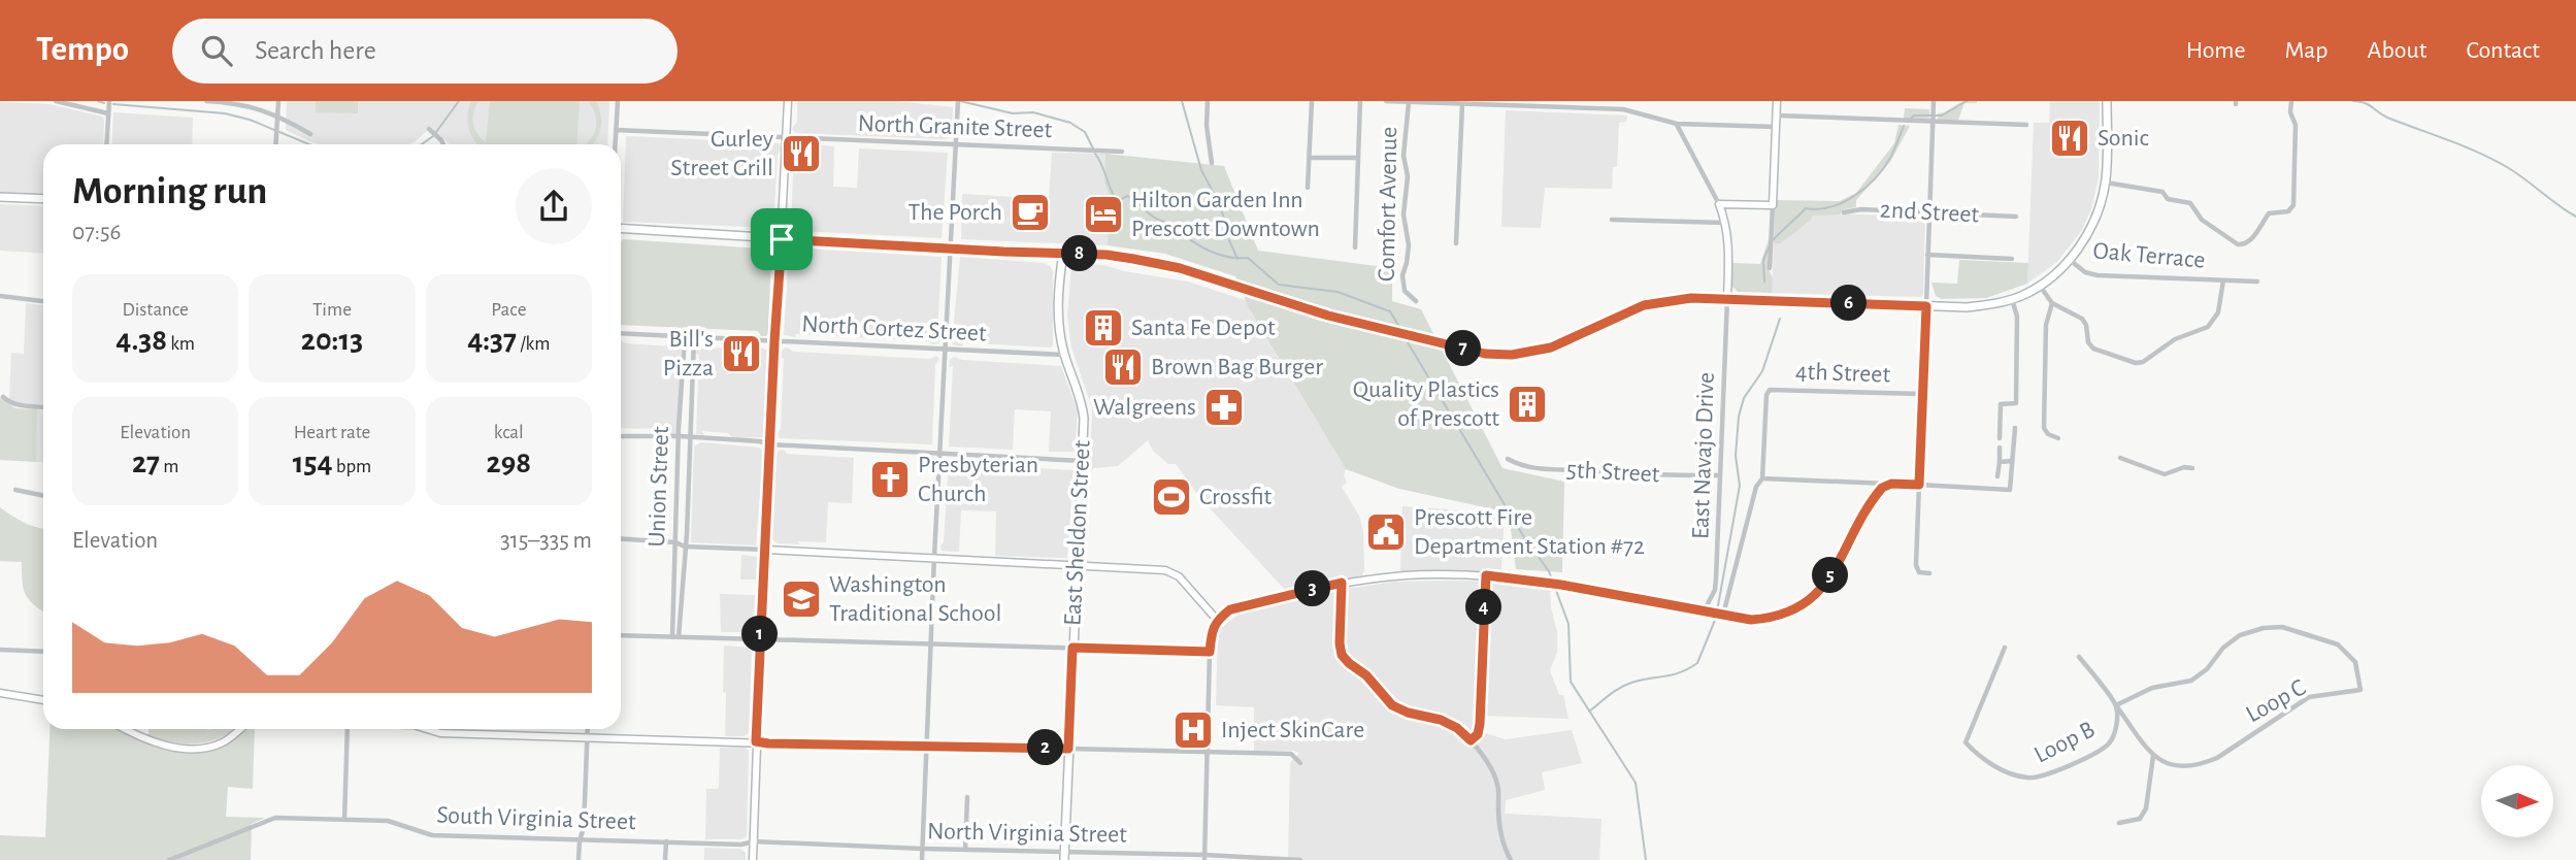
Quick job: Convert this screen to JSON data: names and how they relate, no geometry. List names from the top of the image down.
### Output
{
  "streets": {
    "main road": ["East Sheldon Street"],
    "street": [
      "North Granite Street",
      "Comfort Avenue",
      "2nd Street",
      "Oak Terrace",
      "North Cortez Street",
      "4th Street",
      "East Navajo Drive",
      "5th Street",
      "Union Street",
      "Loop C",
      "Loop B",
      "South Virginia Street",
      "North Virginia Street"
    ]
  },
  "crossings": [
    ["North Cortez Street", "Union Street"],
    ["North Cortez Street", "East Sheldon Street"],
    ["East Navajo Drive", "5th Street"],
    ["East Sheldon Street", "North Virginia Street"],
    ["Loop C", "Loop B"],
    ["South Virginia Street", "North Virginia Street"]
  ],
  "places": {
    "restaurant": [
      "Sonic",
      "Gurley Street Grill",
      "Bill's Pizza",
      "Brown Bag Burger"
    ],
    "cafe": ["The Porch"],
    "hotel": ["Hilton Garden Inn Prescott Downtown"],
    "building": ["Santa Fe Depot", "Quality Plastics of Prescott"],
    "pharmacy": ["Walgreens"],
    "church": ["Presbyterian Church"],
    "sports": ["Crossfit"],
    "public building": ["Prescott Fire Department Station #72"],
    "school or university": ["Washington Traditional School"],
    "hospital": ["Inject SkinCare"]
  },
  "north": "right",
  "page": {
    "header": "Tempo",
    "search": "Search here",
    "nav": [
      "Home",
      "Map",
      "About",
      "Contact"
    ],
    "heading": ["Morning run", "07:56"],
    "pins": [
      "8",
      "6",
      "7",
      "5",
      "3",
      "4",
      "1",
      "2"
    ],
    "stats": [
      ["Distance", "4.38 km"],
      ["Time", "20:13"],
      ["Pace", "4:37 /km"],
      ["Elevation", "27 m"],
      ["Heart rate", "154 bpm"],
      ["kcal", "298"]
    ],
    "chart": ["Elevation", "315–335 m"]
  }
}
